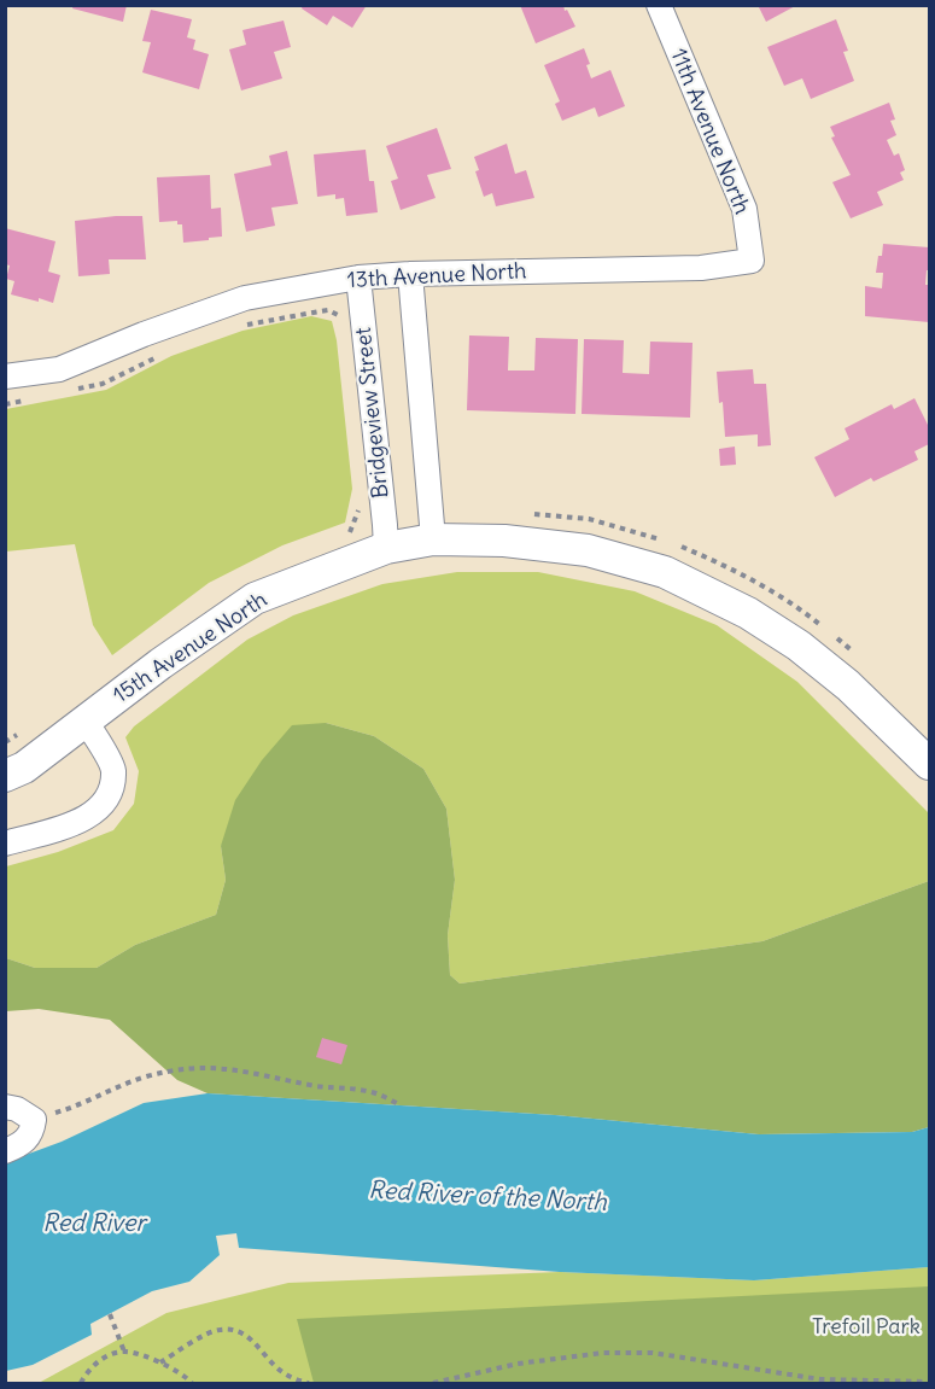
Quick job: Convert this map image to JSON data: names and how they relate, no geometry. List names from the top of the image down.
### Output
{
  "streets": {
    "main road": ["15th Avenue North"],
    "street": ["11th Avenue North", "13th Avenue North", "Bridgeview Street"]
  },
  "crossings": [
    ["11th Avenue North", "13th Avenue North"],
    ["13th Avenue North", "Bridgeview Street"],
    ["Bridgeview Street", "15th Avenue North"]
  ],
  "water": ["Red River of the North", "Red River"],
  "parks": ["Trefoil Park"]
}
